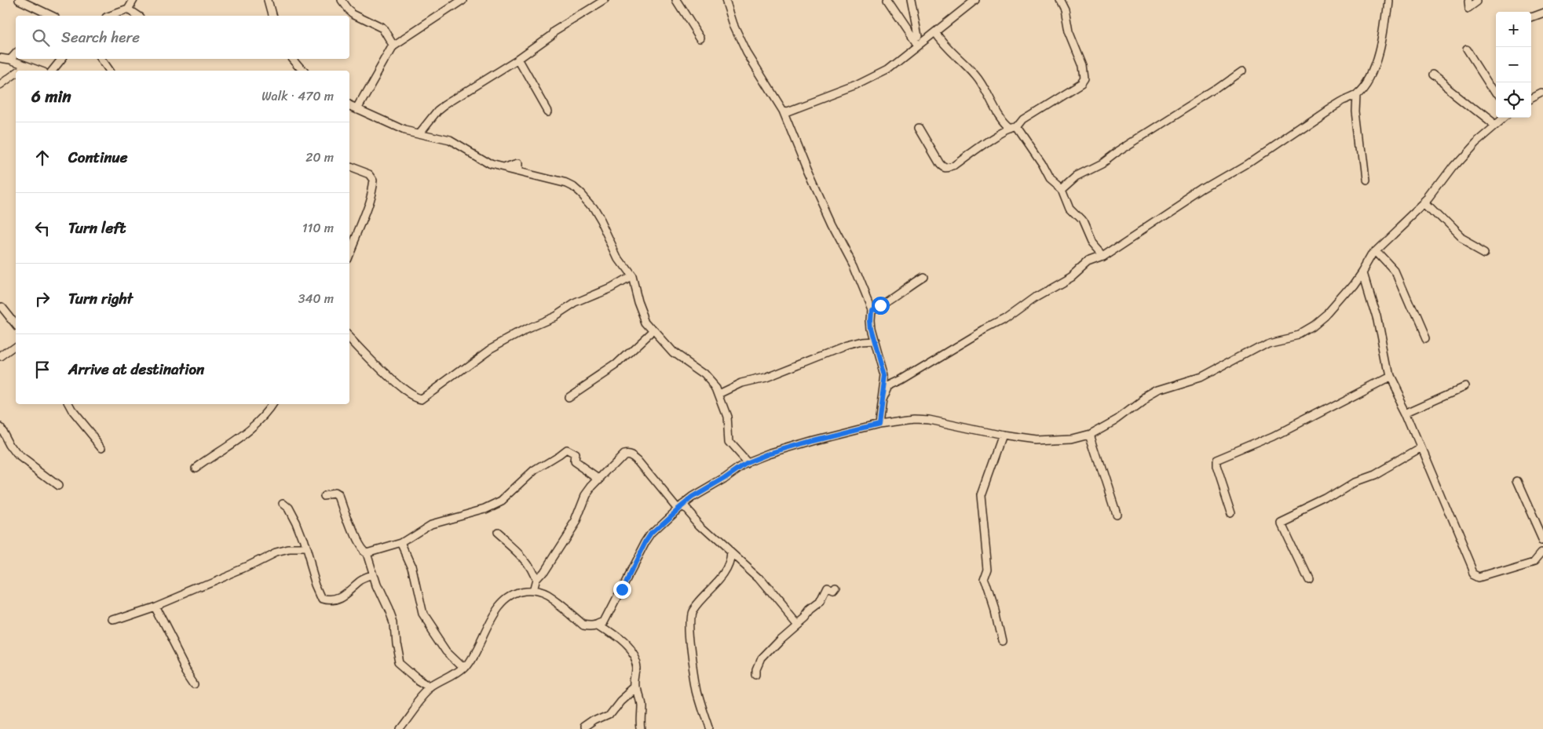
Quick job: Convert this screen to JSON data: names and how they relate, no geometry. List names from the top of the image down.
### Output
{
  "page": {
    "map_buttons": ["+", "−"],
    "search": "Search here",
    "heading": ["6 min", "Walk · 470 m"],
    "list": [
      ["Continue", "20 m"],
      ["Turn left", "110 m"],
      ["Turn right", "340 m"],
      "Arrive at destination"
    ]
  }
}
